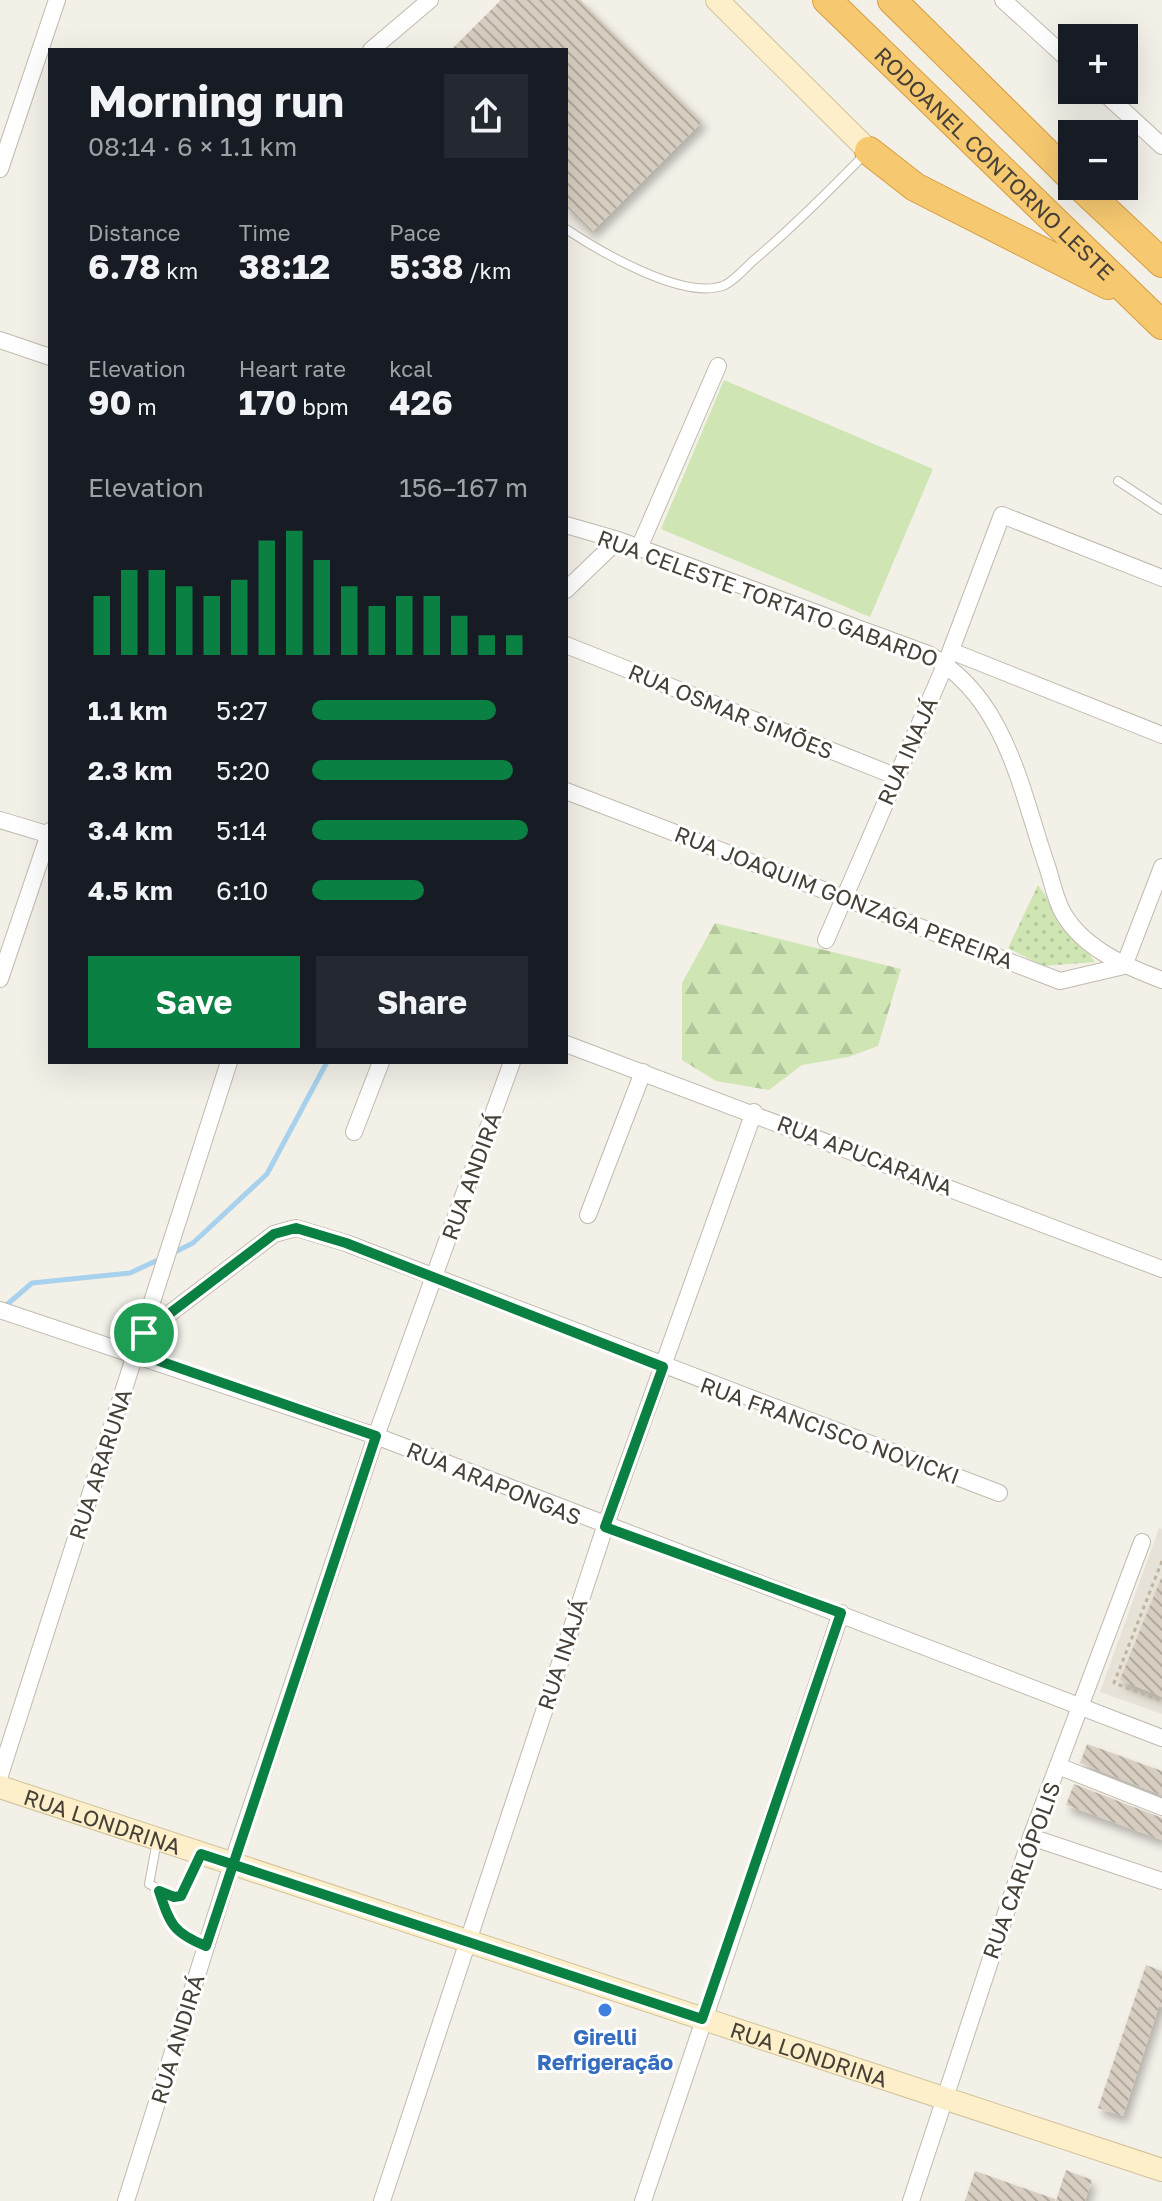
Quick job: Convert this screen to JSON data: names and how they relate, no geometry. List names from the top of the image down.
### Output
{
  "streets": {
    "highway": ["RODOANEL CONTORNO LESTE"],
    "street": [
      "RUA CELESTE TORTATO GABARDO",
      "RUA OSMAR SIMÕES",
      "RUA INAJÁ",
      "RUA JOAQUIM GONZAGA PEREIRA",
      "RUA APUCARANA",
      "RUA ANDIRÁ",
      "RUA FRANCISCO NOVICKI",
      "RUA ARARUNA",
      "RUA ARAPONGAS",
      "RUA LONDRINA",
      "RUA CARLÓPOLIS"
    ]
  },
  "crossings": [
    ["RUA CELESTE TORTATO GABARDO", "RUA INAJÁ"],
    ["RUA CELESTE TORTATO GABARDO", "RUA JOAQUIM GONZAGA PEREIRA"],
    ["RUA OSMAR SIMÕES", "RUA INAJÁ"],
    ["RUA INAJÁ", "RUA JOAQUIM GONZAGA PEREIRA"],
    ["RUA INAJÁ", "RUA APUCARANA"],
    ["RUA INAJÁ", "RUA FRANCISCO NOVICKI"],
    ["RUA INAJÁ", "RUA ARAPONGAS"],
    ["RUA INAJÁ", "RUA LONDRINA"],
    ["RUA ANDIRÁ", "RUA FRANCISCO NOVICKI"],
    ["RUA ANDIRÁ", "RUA ARAPONGAS"],
    ["RUA ANDIRÁ", "RUA LONDRINA"],
    ["RUA FRANCISCO NOVICKI", "RUA ARARUNA"],
    ["RUA ARARUNA", "RUA ARAPONGAS"],
    ["RUA ARAPONGAS", "RUA CARLÓPOLIS"],
    ["RUA LONDRINA", "RUA CARLÓPOLIS"]
  ],
  "places": ["Girelli Refrigeração"],
  "page": {
    "map_buttons": ["+", "−"],
    "heading": ["Morning run", "08:14 · 6 × 1.1 km"],
    "stats": [
      ["Distance", "6.78 km"],
      ["Time", "38:12"],
      ["Pace", "5:38 /km"],
      ["Elevation", "90 m"],
      ["Heart rate", "170 bpm"],
      ["kcal", "426"]
    ],
    "chart": ["Elevation", "156–167 m"],
    "list": [
      {
        "name": "1.1 km",
        "note": "5:27"
      },
      {
        "name": "2.3 km",
        "note": "5:20"
      },
      {
        "name": "3.4 km",
        "note": "5:14"
      },
      {
        "name": "4.5 km",
        "note": "6:10"
      }
    ],
    "buttons": ["Save", "Share"]
  }
}
